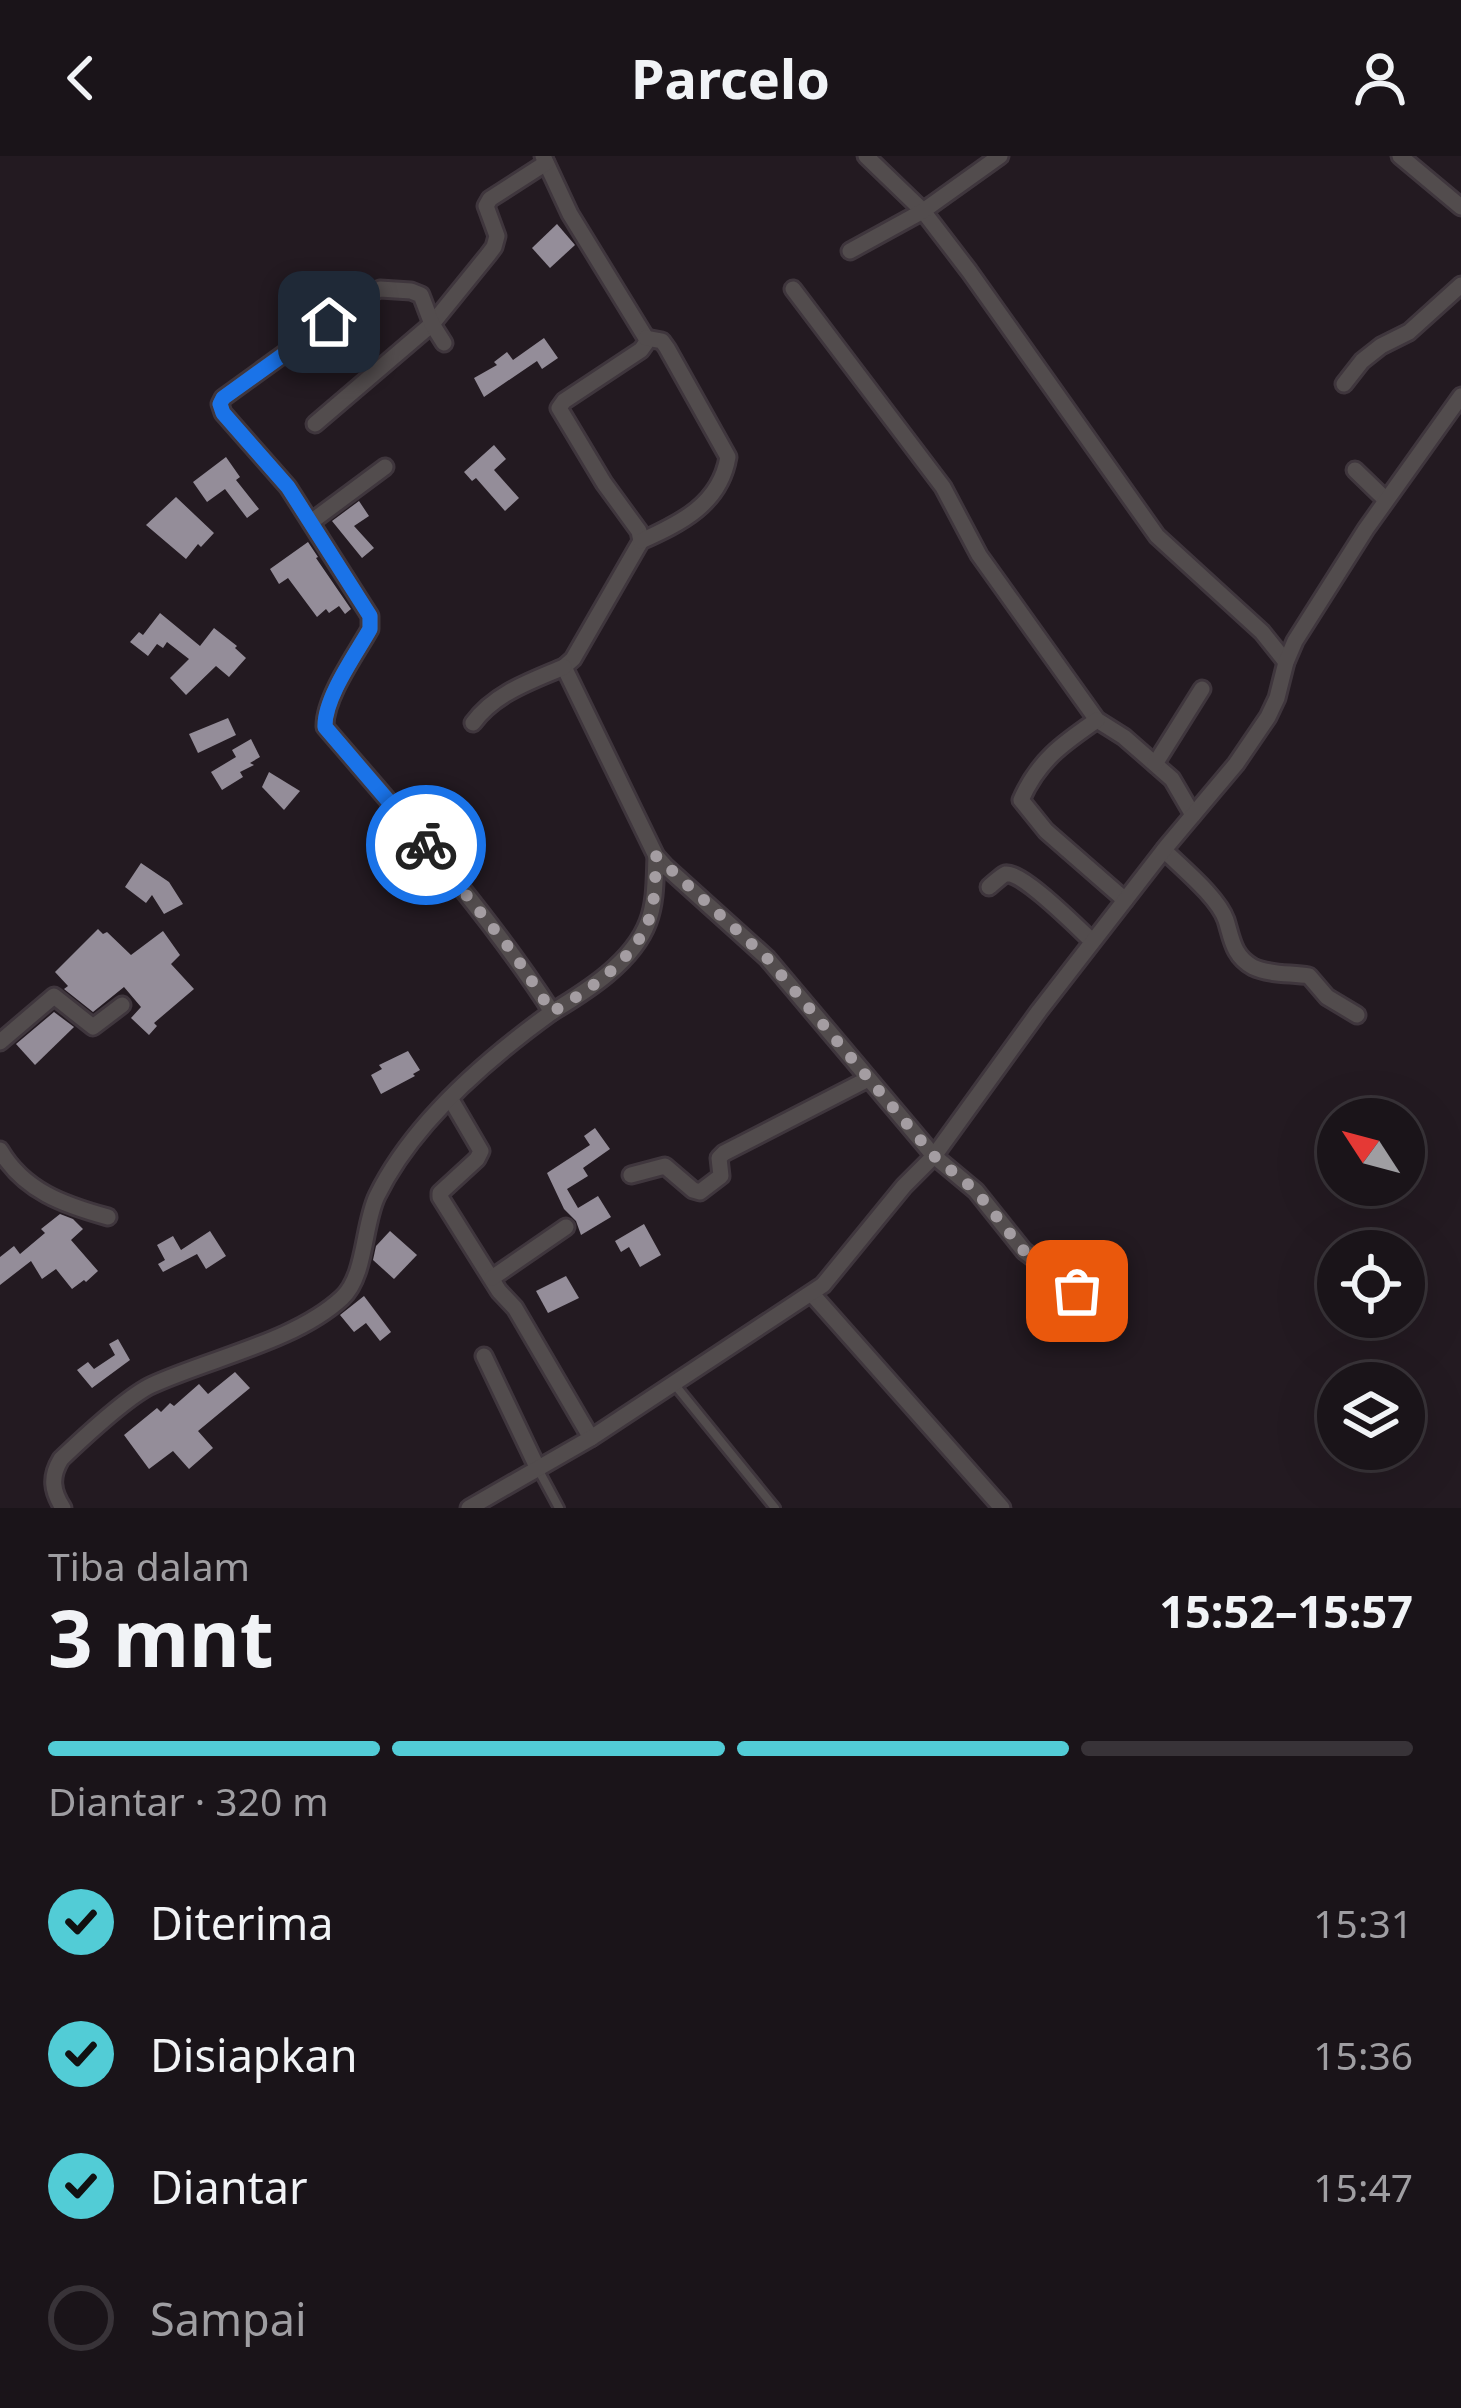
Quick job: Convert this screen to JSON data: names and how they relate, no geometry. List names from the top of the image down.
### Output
{
  "north": "top left",
  "page": {
    "header": "Parcelo",
    "heading": ["3 mnt", "Tiba dalam", "15:52–15:57"],
    "bar": "Diantar · 320 m",
    "list": [
      ["Diterima", "15:31"],
      ["Disiapkan", "15:36"],
      ["Diantar", "15:47"],
      "Sampai"
    ]
  }
}
